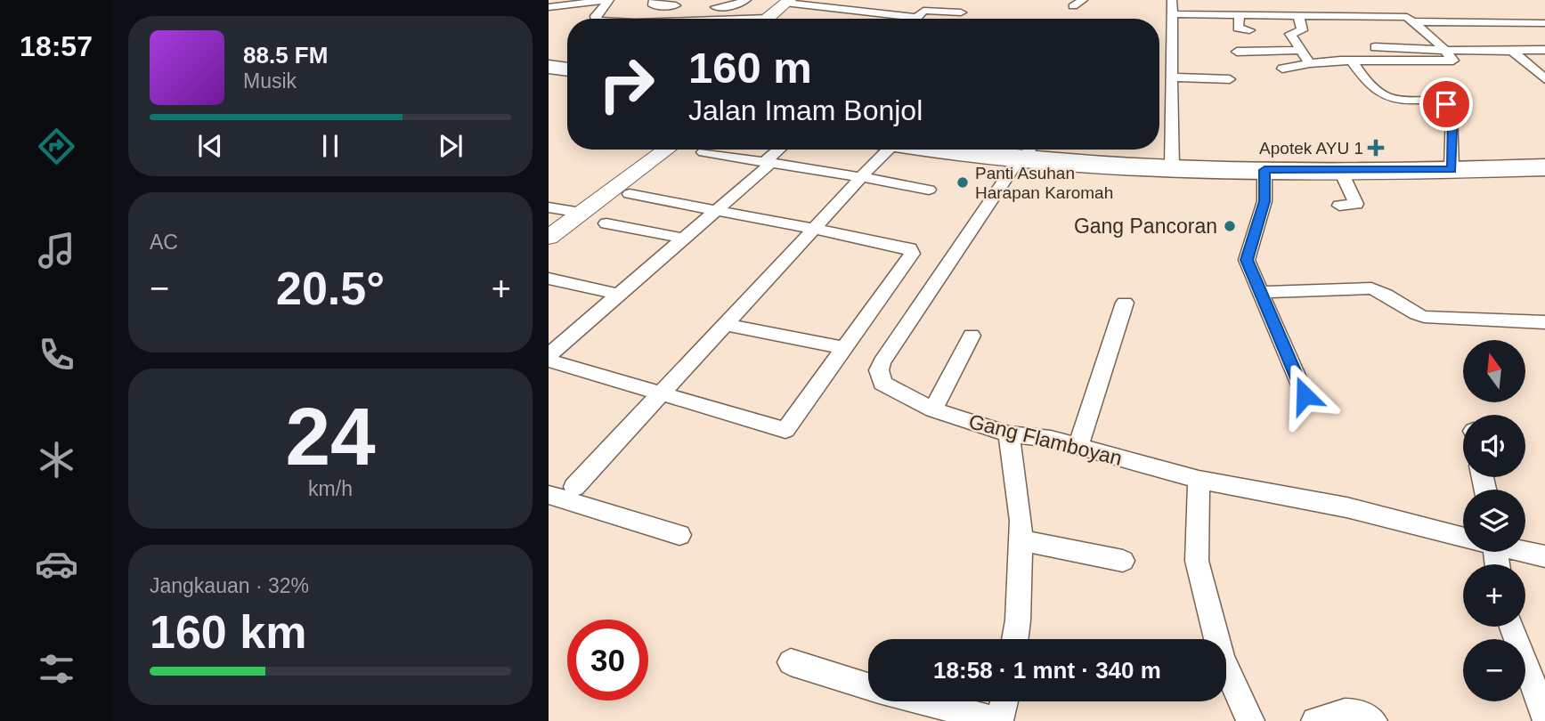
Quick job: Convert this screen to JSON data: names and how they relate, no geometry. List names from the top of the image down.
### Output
{
  "streets": {
    "street": ["Gang Flamboyan"]
  },
  "places": {
    "health": ["Apotek AYU 1"],
    "other": ["Panti Asuhan Harapan Karomah", "Gang Pancoran"]
  },
  "north": "top",
  "page": {
    "tabs": "18:57",
    "turn": ["160 m", "Jalan Imam Bonjol"],
    "song": ["88.5 FM", "Musik"],
    "tile": [
      "AC",
      ["24", "km/h"],
      ["Jangkauan · 32%", "160 km"]
    ],
    "heat": ["−", "20.5°", "+"],
    "map_buttons": ["+", "−"],
    "limit": "30",
    "trip": "18:58 · 1 mnt · 340 m"
  }
}
